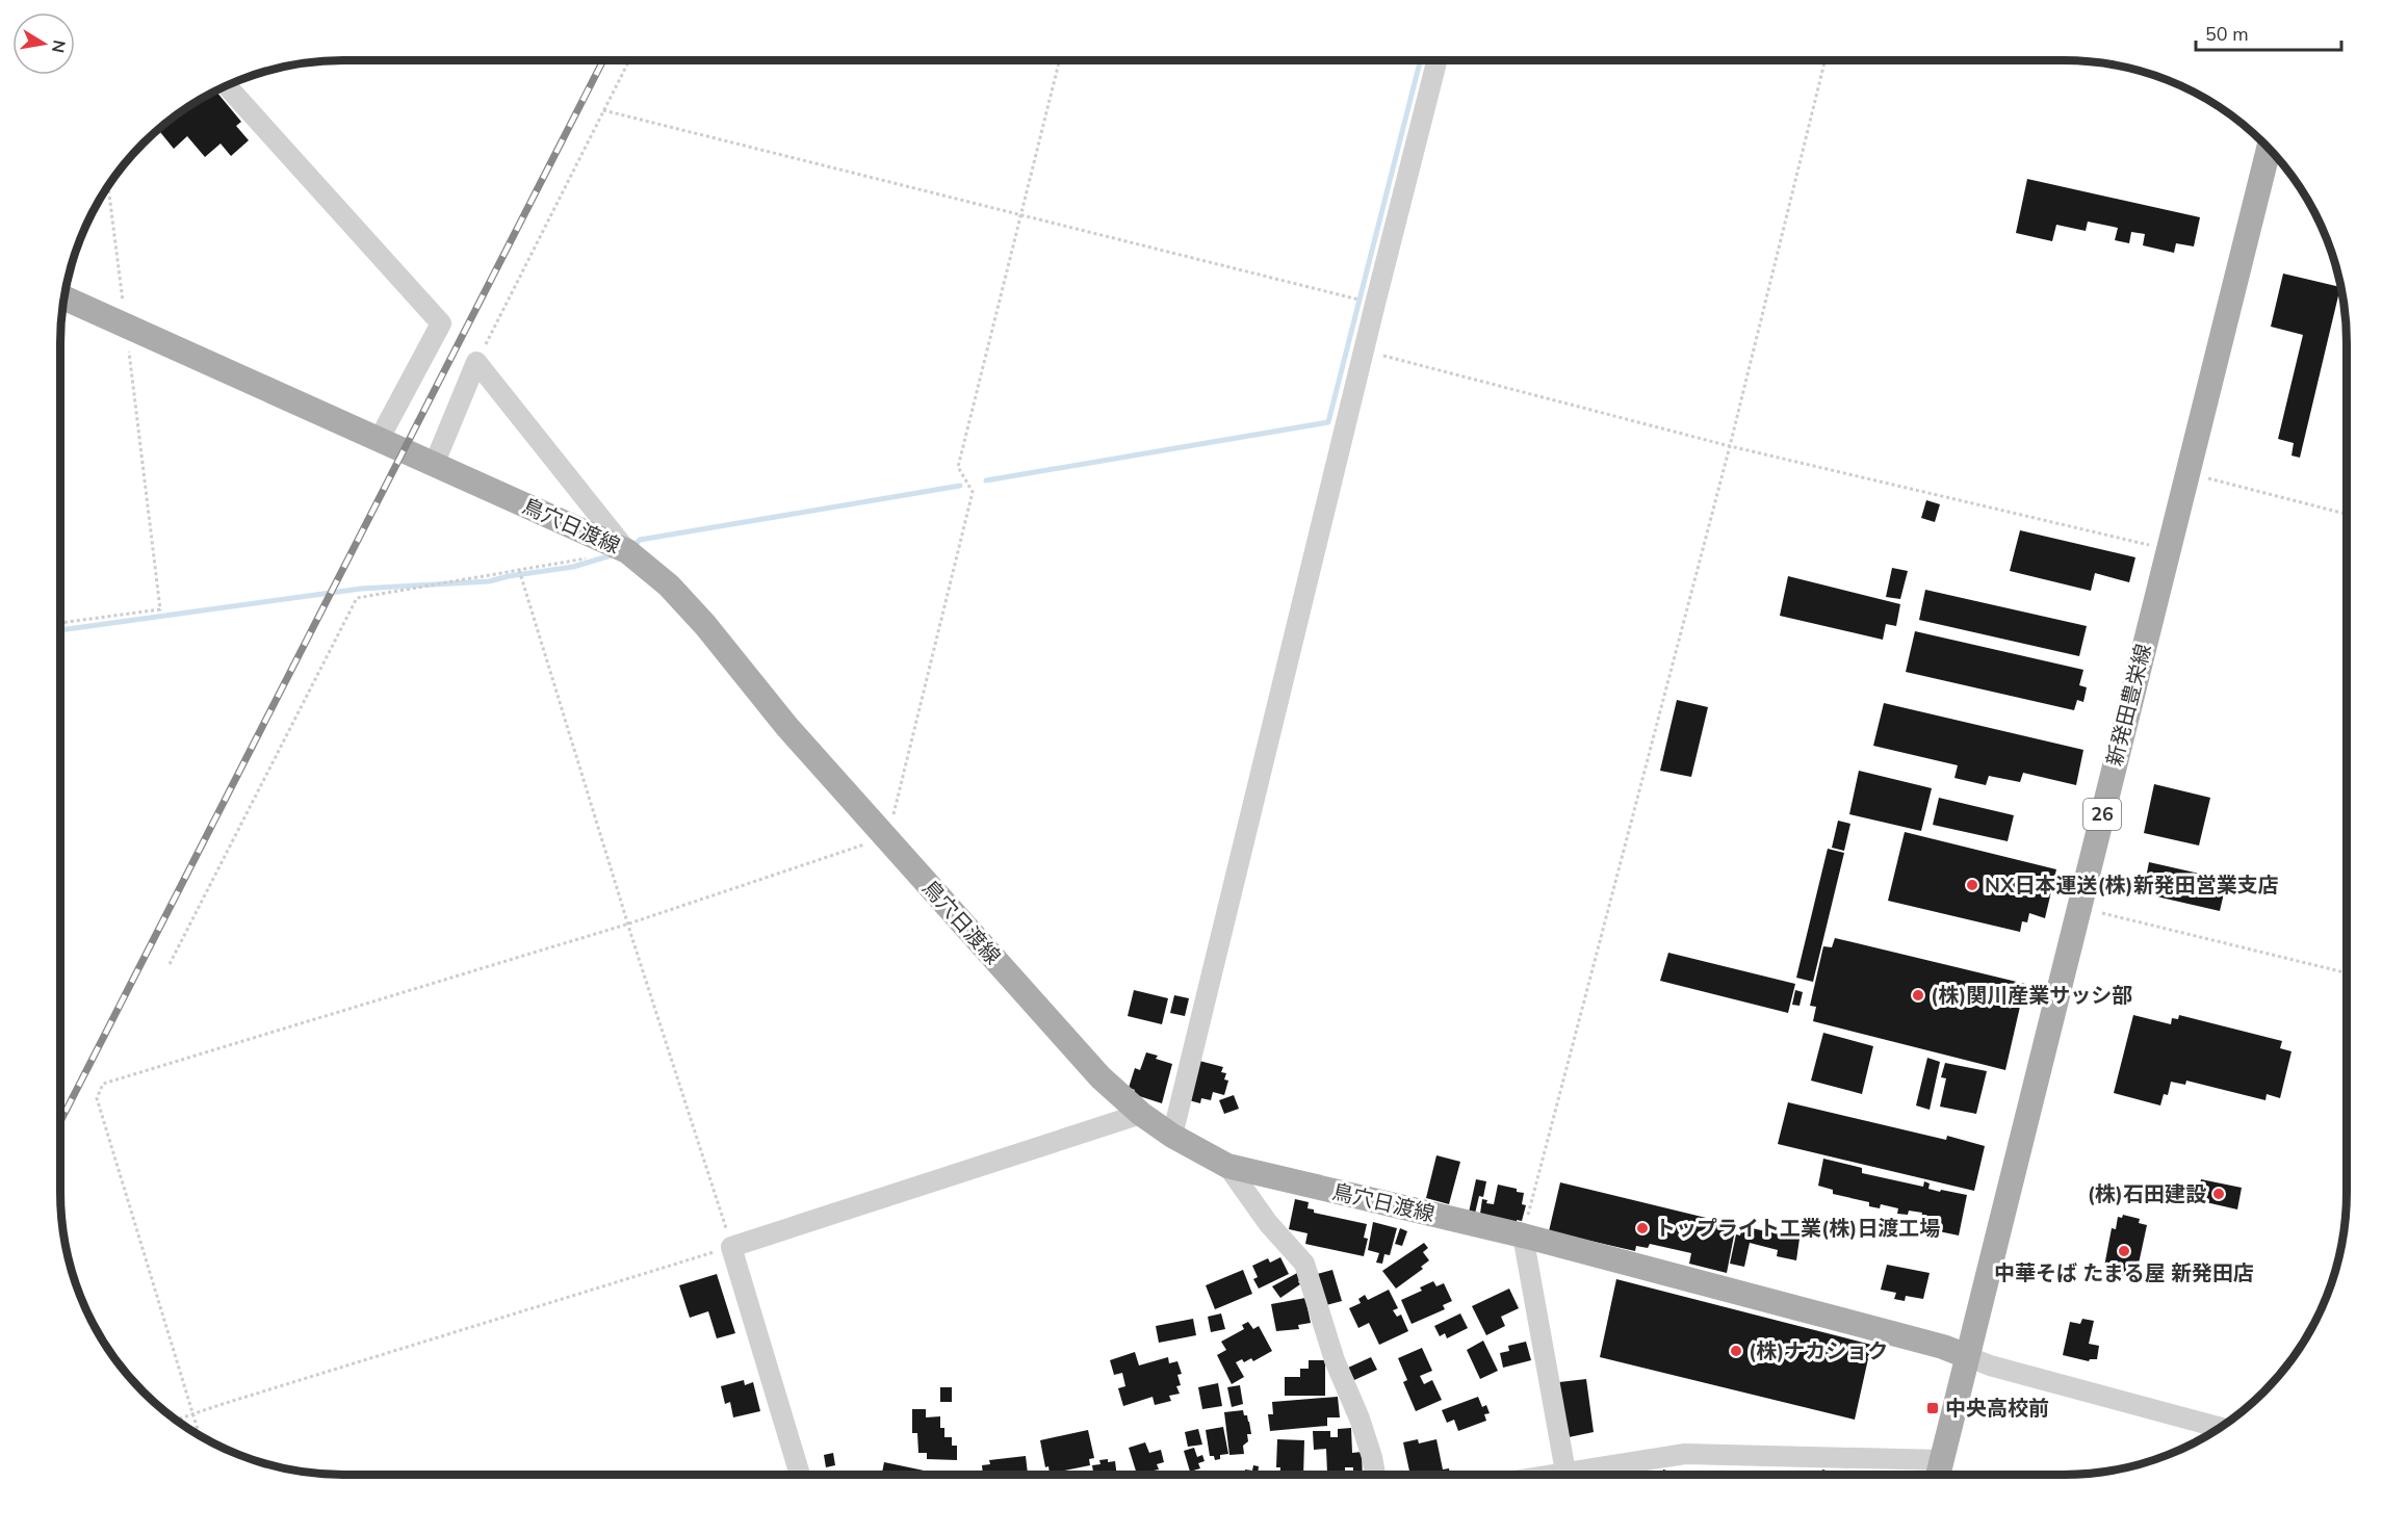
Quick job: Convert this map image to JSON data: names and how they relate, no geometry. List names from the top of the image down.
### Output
{
  "streets": {
    "main road": ["鳥穴日渡線", "新発田豊栄線", "26"]
  },
  "crossings": [
    ["鳥穴日渡線", "新発田豊栄線"]
  ],
  "places": {
    "other": [
      "NX日本運送(株)新発田営業支店",
      "(株)関川産業サッシ部",
      "(株)石田建設",
      "トップライト工業(株)日渡工場",
      "中華そば たまる屋 新発田店",
      "(株)ナカショク"
    ],
    "transit": ["中央高校前"]
  },
  "scale_bar": "50 m",
  "north": "right"
}
